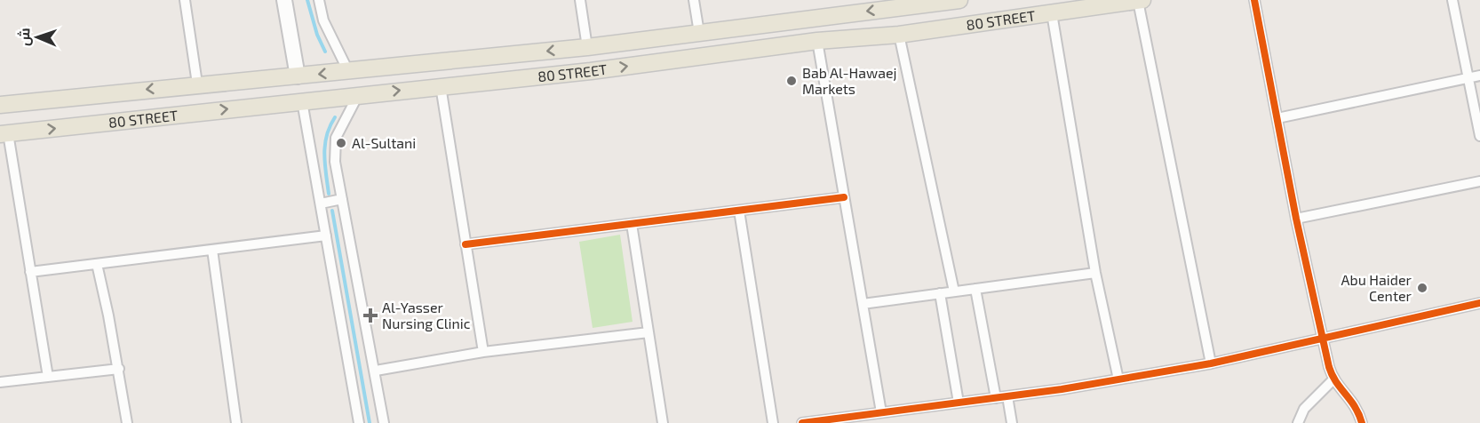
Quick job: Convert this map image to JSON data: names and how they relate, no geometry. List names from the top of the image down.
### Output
{
  "streets": {
    "main road": ["80 STREET"]
  },
  "places": {
    "other": ["Bab Al-Hawaej Markets", "Al-Sultani", "Abu Haider Center"],
    "health": ["Al-Yasser Nursing Clinic"]
  },
  "north": "left"
}
